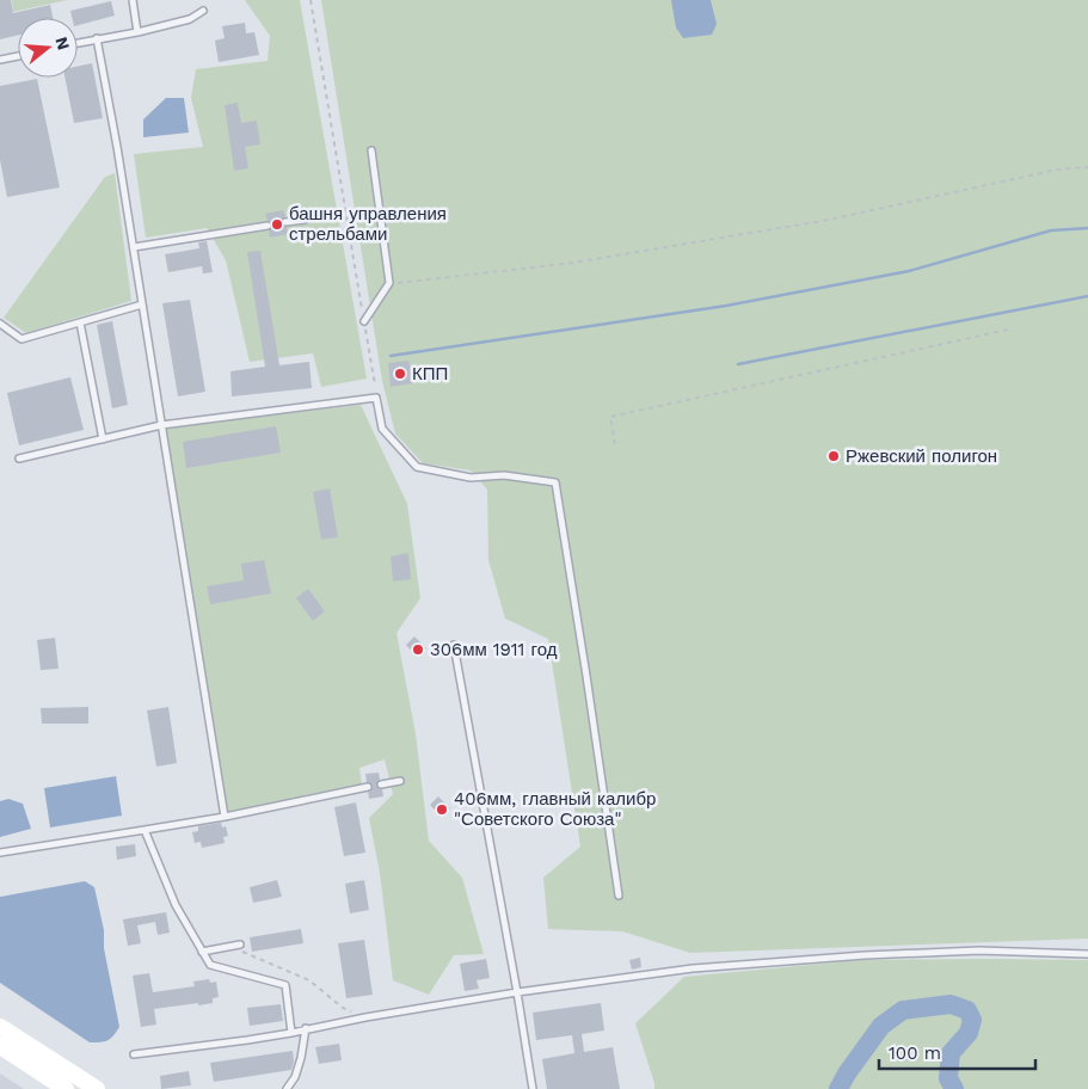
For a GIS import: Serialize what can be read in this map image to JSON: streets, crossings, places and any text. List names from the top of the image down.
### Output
{
  "places": [
    "башня управления стрельбами",
    "КПП",
    "Ржевский полигон",
    "306мм 1911 год",
    "406мм, главный калибр \"Советского Союза\""
  ],
  "scale_bar": "100 m",
  "north": "right"
}
